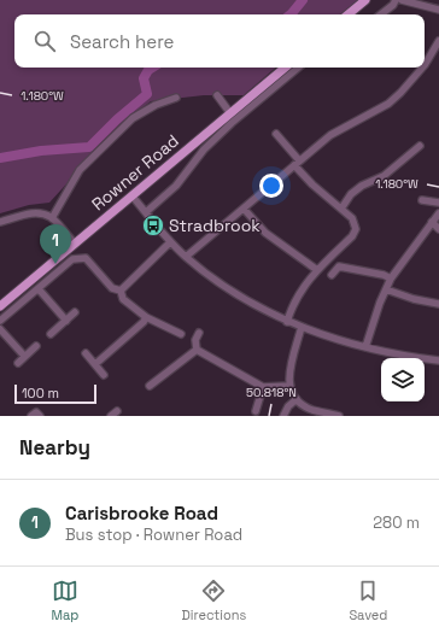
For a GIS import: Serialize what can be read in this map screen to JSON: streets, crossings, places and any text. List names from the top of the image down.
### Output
{
  "streets": {
    "main road": ["Rowner Road"]
  },
  "places": {
    "bus stop": ["Stradbrook"]
  },
  "scale_bar": "100 m",
  "page": {
    "search": "Search here",
    "pins": "1",
    "scale": "100 m",
    "heading": "Nearby",
    "list": [
      {
        "mark": "1",
        "name": "Carisbrooke Road",
        "note": "Bus stop · Rowner Road",
        "value": "280 m"
      }
    ],
    "nav": ["Map", "Directions", "Saved"]
  },
  "coordinates": ["1.180°W", "50.818°N"]
}
